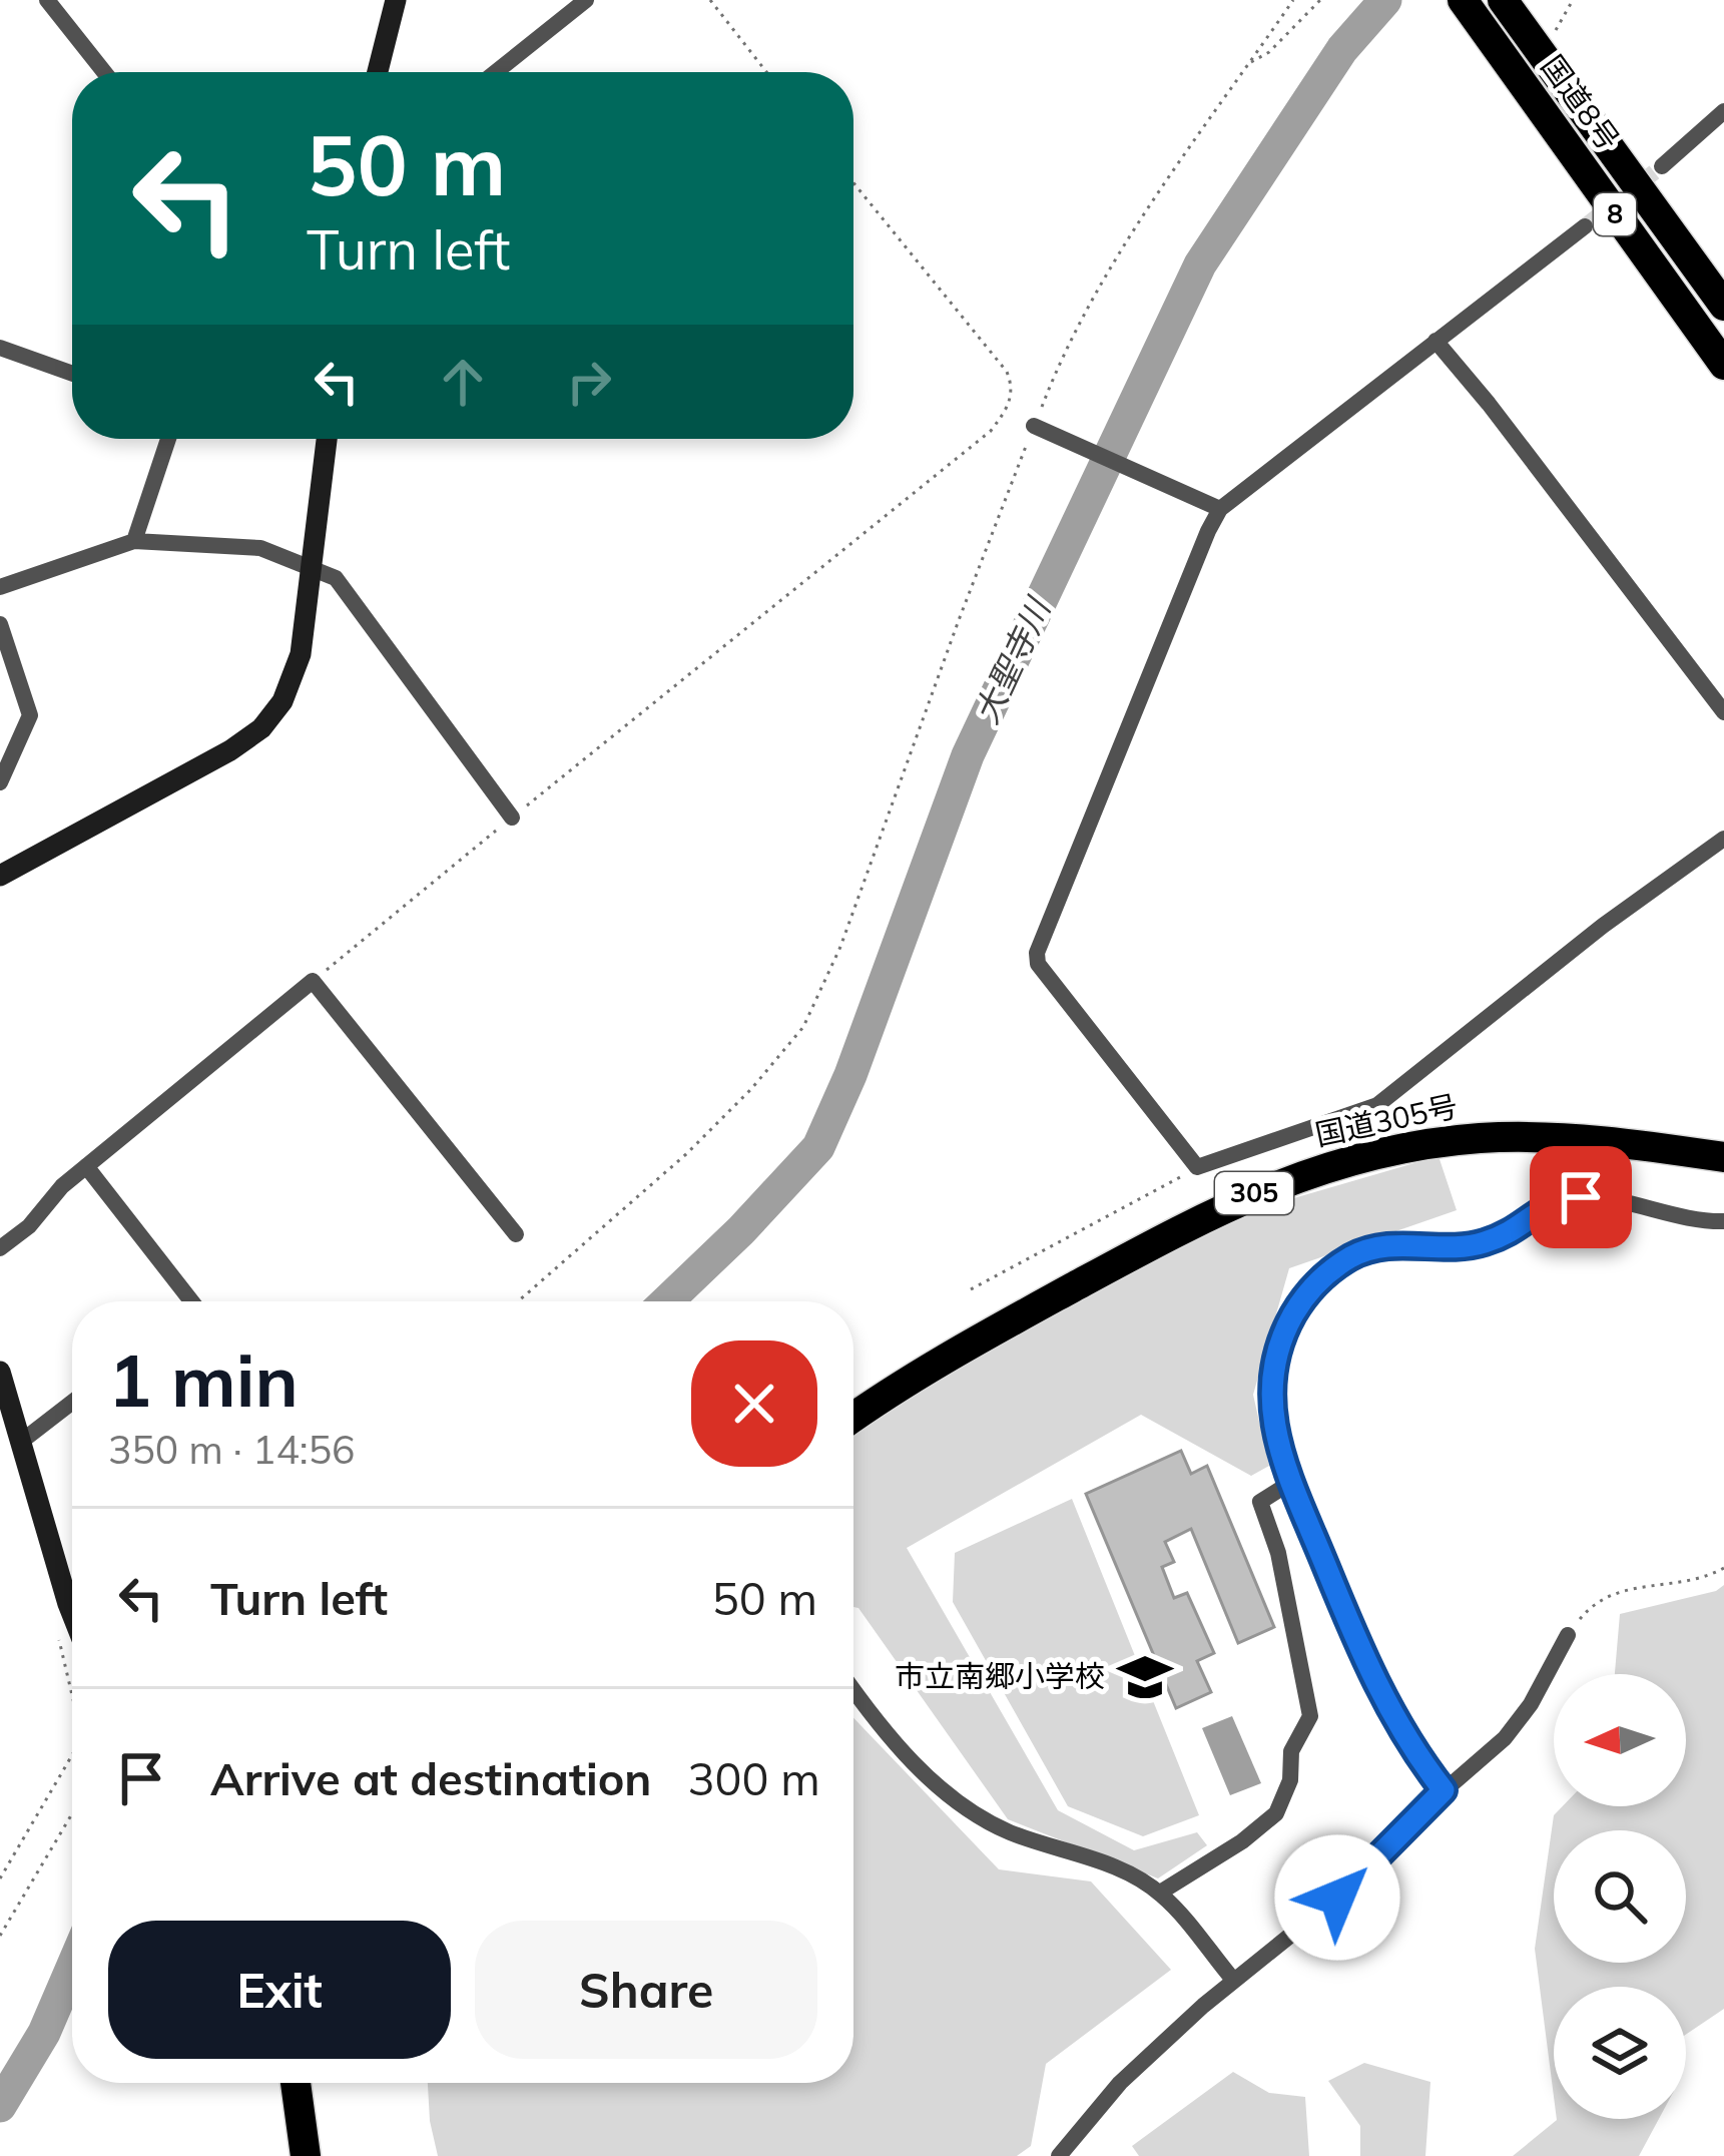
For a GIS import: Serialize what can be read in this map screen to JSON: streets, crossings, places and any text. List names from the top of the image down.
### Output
{
  "streets": {
    "highway": [
      "国道8号",
      "8",
      "国道305号",
      "305"
    ]
  },
  "water": ["大聖寺川"],
  "places": {
    "school or university": ["市立南郷小学校"]
  },
  "north": "left",
  "page": {
    "turn": ["50 m", "Turn left"],
    "heading": ["1 min", "350 m · 14:56"],
    "list": [
      {
        "name": "Turn left",
        "value": "50 m"
      },
      {
        "name": "Arrive at destination",
        "value": "300 m"
      }
    ],
    "buttons": ["Exit", "Share"]
  }
}
